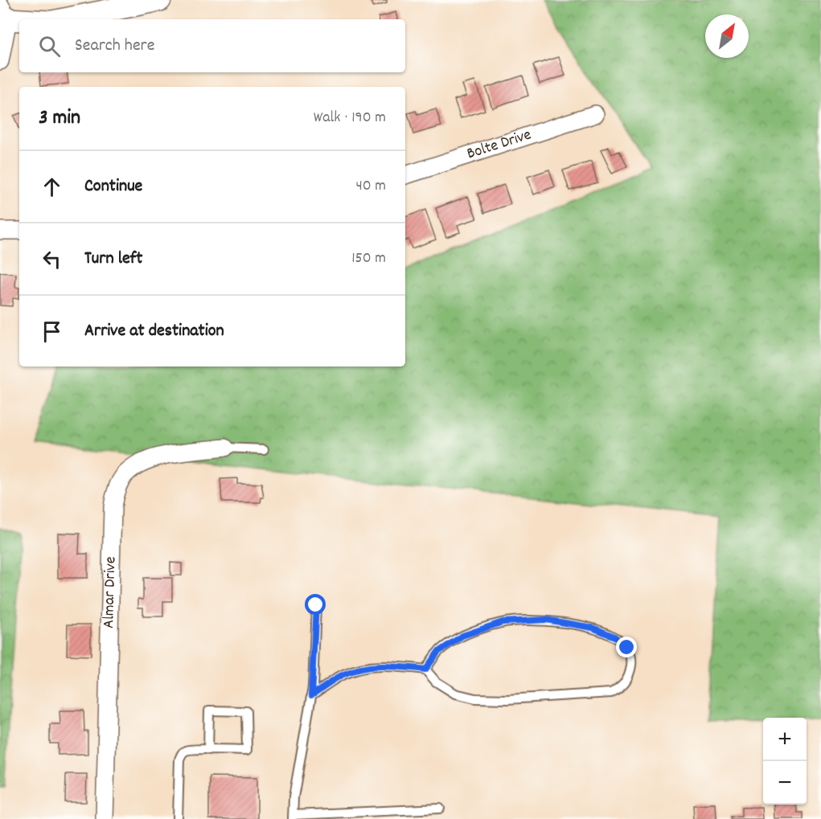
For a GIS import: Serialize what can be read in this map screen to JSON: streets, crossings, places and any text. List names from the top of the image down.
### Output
{
  "streets": {
    "street": ["Bolte Drive", "Almar Drive"]
  },
  "north": "top right",
  "page": {
    "search": "Search here",
    "heading": ["3 min", "Walk · 190 m"],
    "list": [
      ["Continue", "40 m"],
      ["Turn left", "150 m"],
      "Arrive at destination"
    ],
    "map_buttons": ["+", "−"]
  }
}
